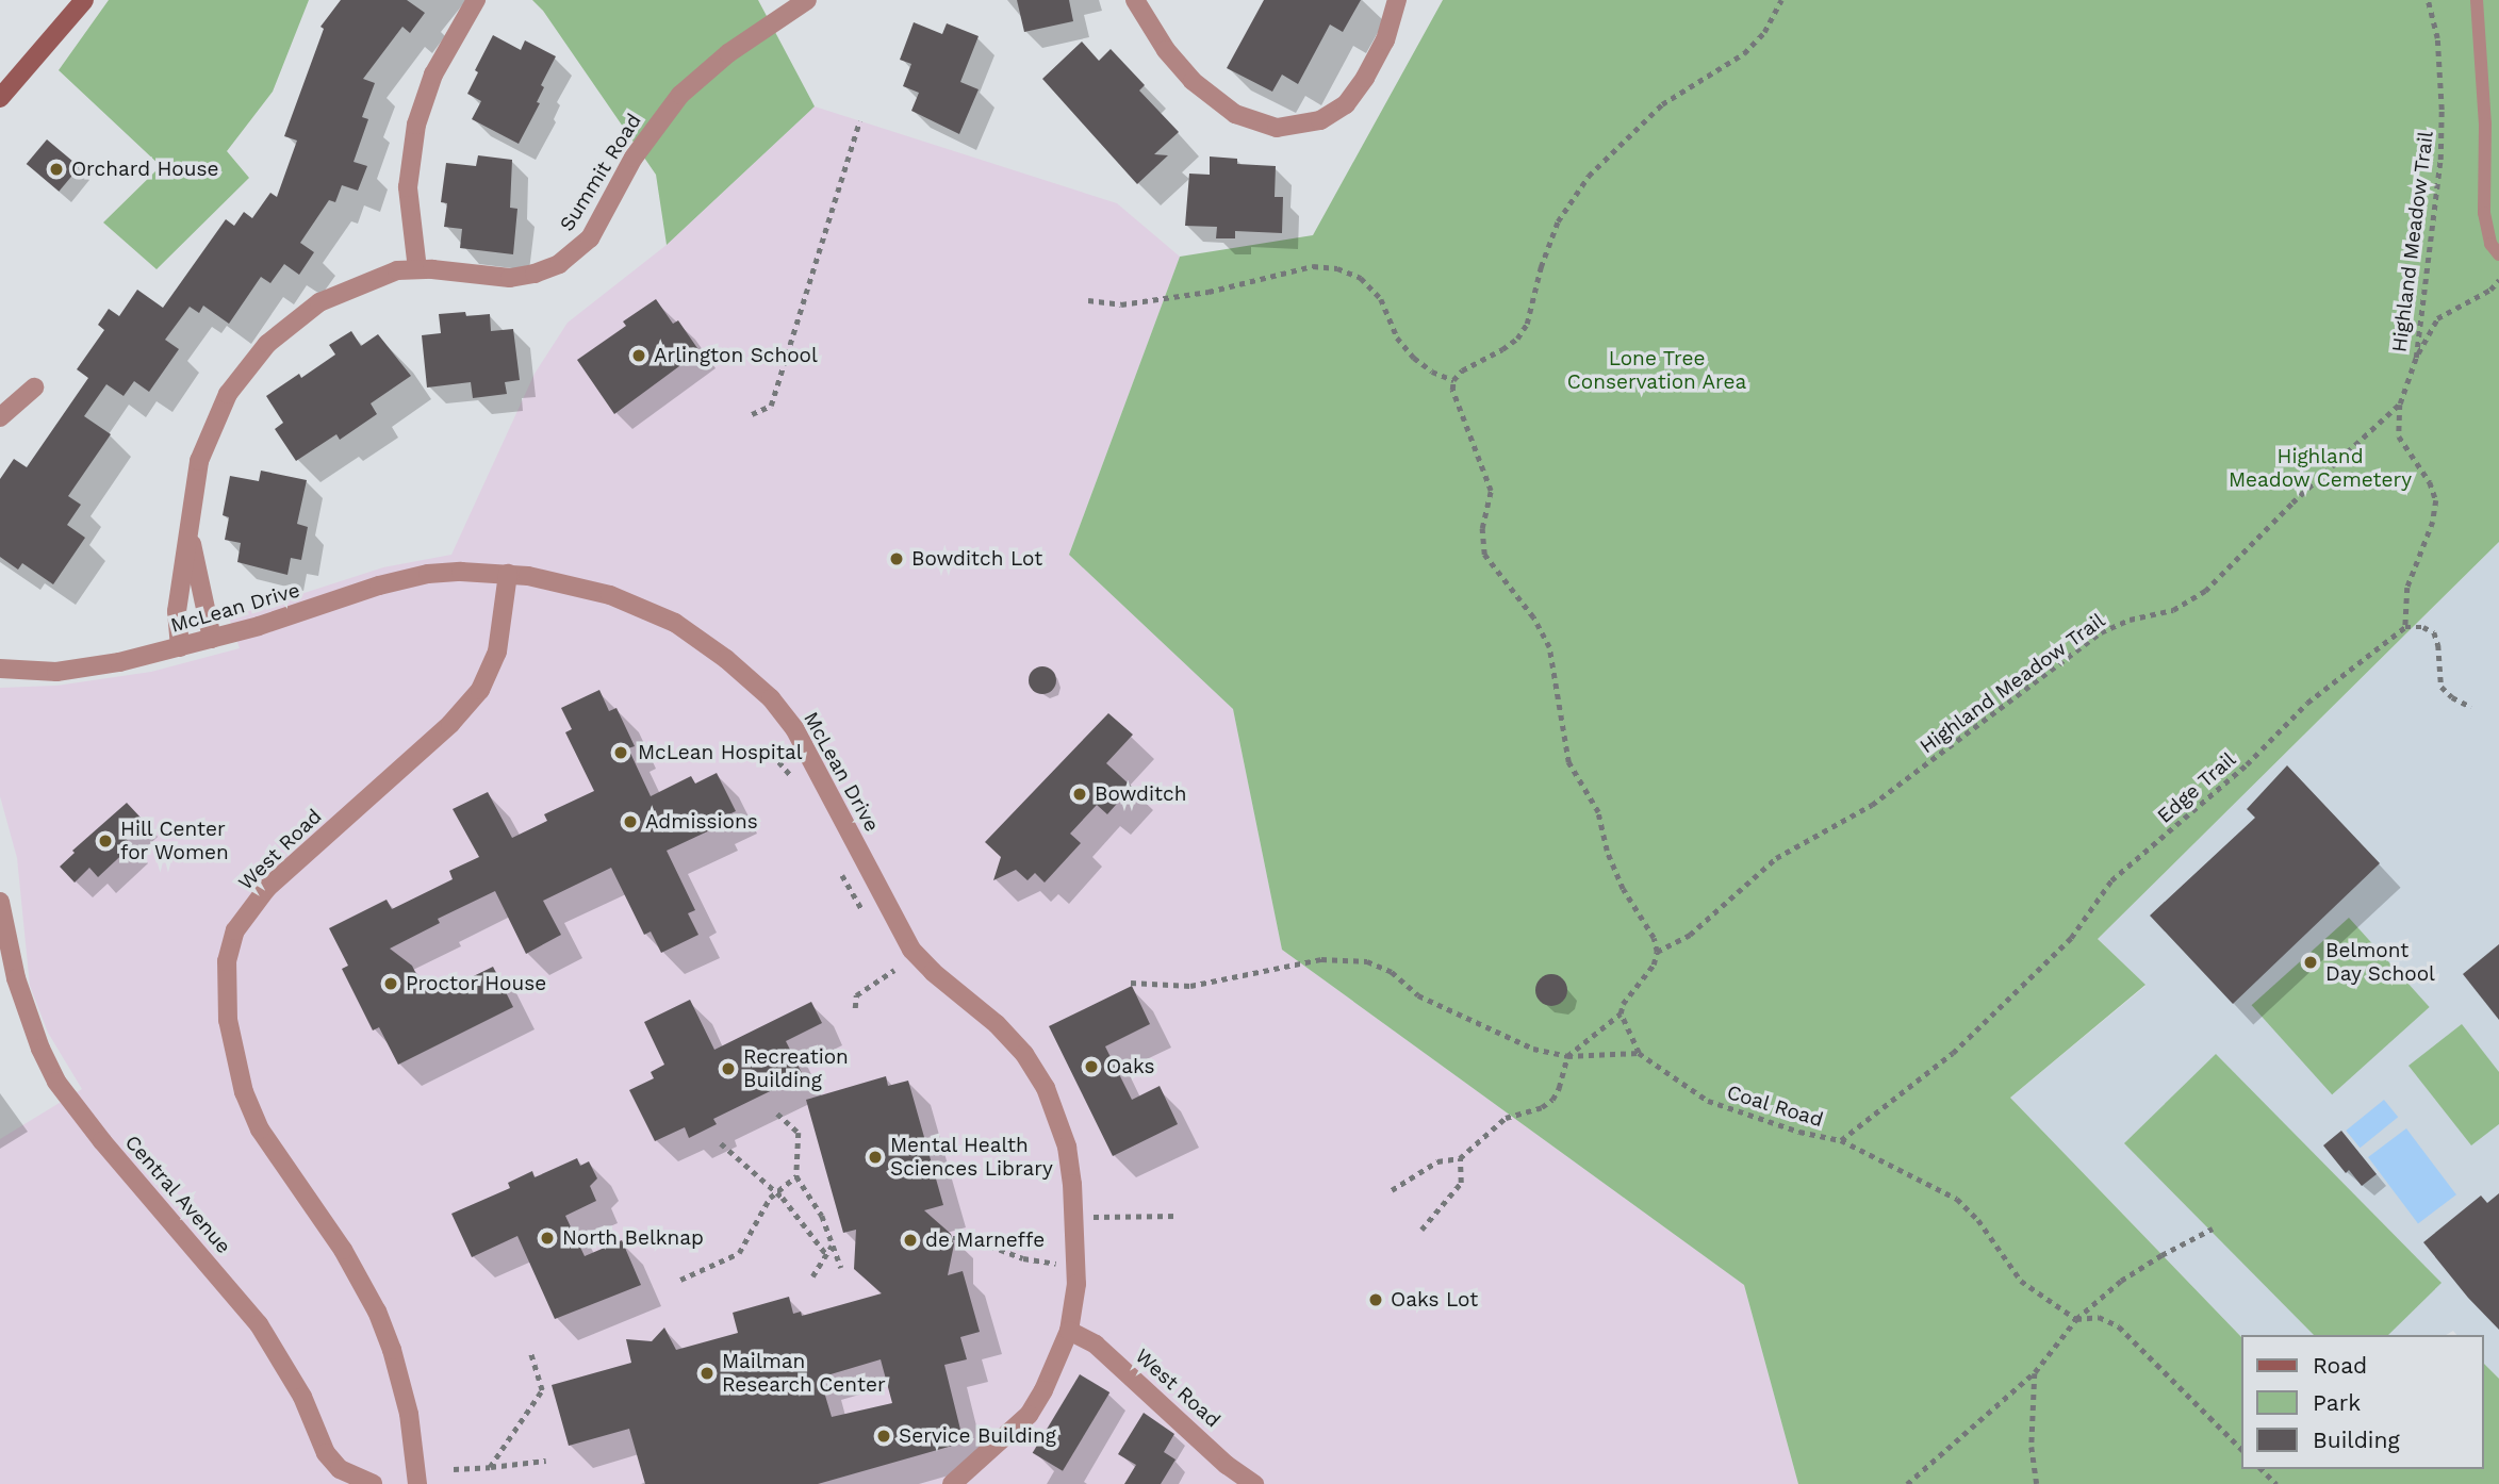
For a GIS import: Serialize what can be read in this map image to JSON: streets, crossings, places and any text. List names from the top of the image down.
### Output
{
  "streets": {
    "street": [
      "Summit Road",
      "McLean Drive",
      "West Road",
      "Central Avenue"
    ],
    "path": ["Highland Meadow Trail", "Edge Trail", "Coal Road"]
  },
  "crossings": [
    ["Summit Road", "McLean Drive"],
    ["McLean Drive", "West Road"],
    ["Edge Trail", "Coal Road"]
  ],
  "parks": ["Lone Tree Conservation Area", "Highland Meadow Cemetery"],
  "places": [
    "Orchard House",
    "Arlington School",
    "Bowditch Lot",
    "McLean Hospital",
    "Bowditch",
    "Admissions",
    "Hill Center for Women",
    "Belmont Day School",
    "Proctor House",
    "Oaks",
    "Recreation Building",
    "Mental Health Sciences Library",
    "North Belknap",
    "de Marneffe",
    "Oaks Lot",
    "Mailman Research Center",
    "Service Building"
  ],
  "legend": ["Road", "Park", "Building"]
}
